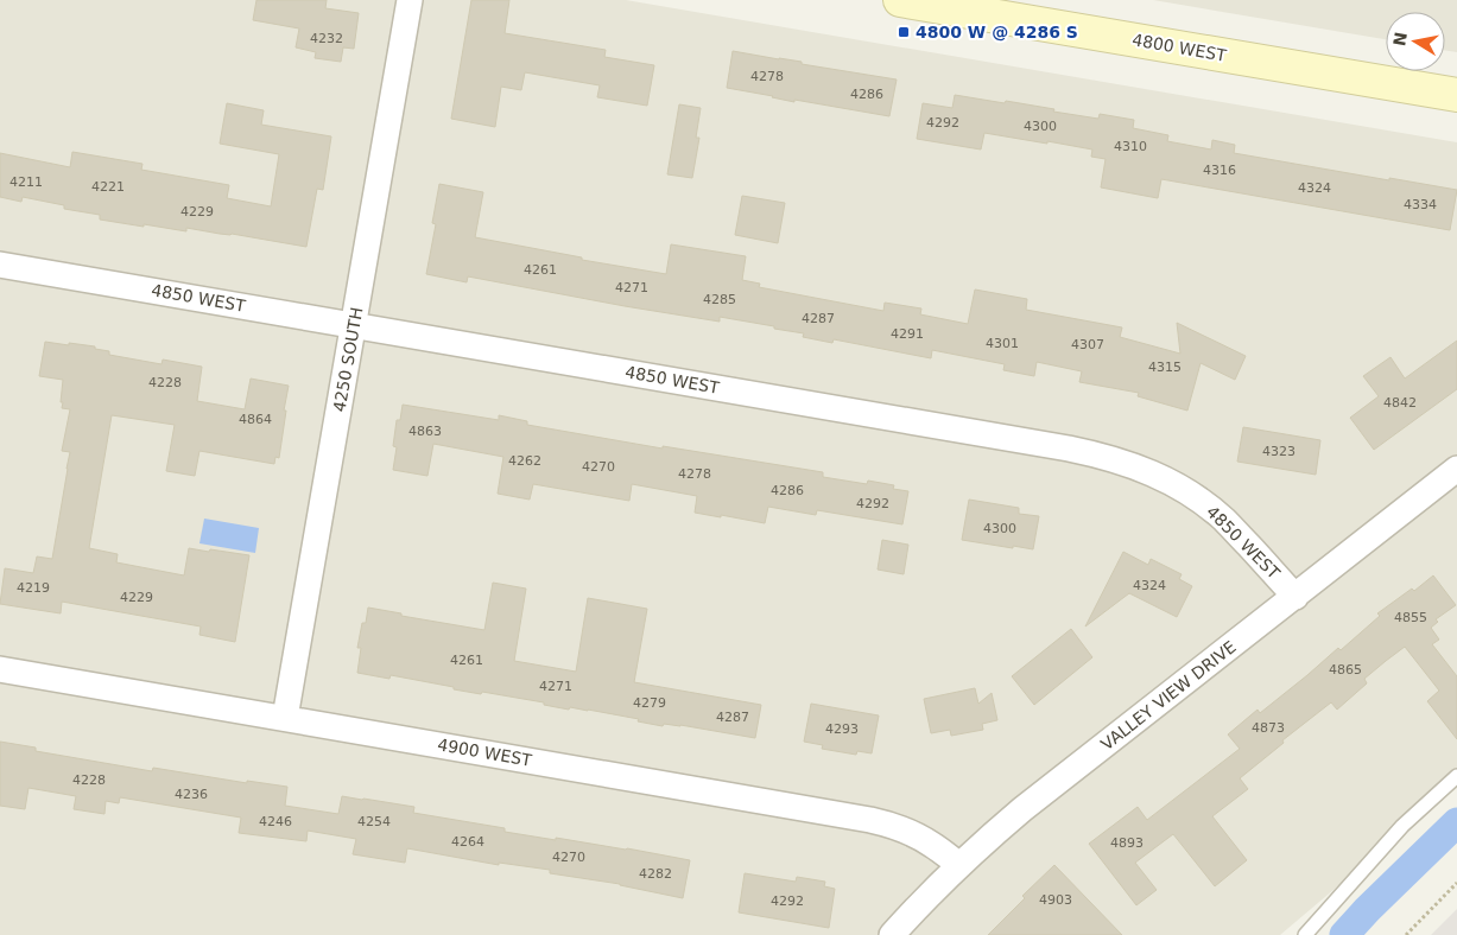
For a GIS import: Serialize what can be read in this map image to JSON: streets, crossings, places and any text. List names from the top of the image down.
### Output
{
  "streets": {
    "main road": ["4800 WEST"],
    "street": [
      "4850 WEST",
      "4250 SOUTH",
      "VALLEY VIEW DRIVE",
      "4900 WEST"
    ]
  },
  "crossings": [
    ["4850 WEST", "4250 SOUTH"],
    ["4850 WEST", "VALLEY VIEW DRIVE"],
    ["4250 SOUTH", "4900 WEST"],
    ["VALLEY VIEW DRIVE", "4900 WEST"]
  ],
  "places": {
    "transit": ["4800 W @ 4286 S"]
  },
  "house_numbers": [
    "4232",
    "4278",
    "4286",
    "4292",
    "4300",
    "4310",
    "4316",
    "4211",
    "4221",
    "4324",
    "4334",
    "4229",
    "4261",
    "4271",
    "4285",
    "4287",
    "4291",
    "4301",
    "4307",
    "4315",
    "4228",
    "4842",
    "4864",
    "4863",
    "4323",
    "4262",
    "4270",
    "4278",
    "4286",
    "4292",
    "4300",
    "4324",
    "4219",
    "4229",
    "4855",
    "4261",
    "4865",
    "4271",
    "4279",
    "4287",
    "4873",
    "4293",
    "4228",
    "4236",
    "4246",
    "4254",
    "4264",
    "4893",
    "4270",
    "4282",
    "4903",
    "4292"
  ],
  "north": "left"
}
